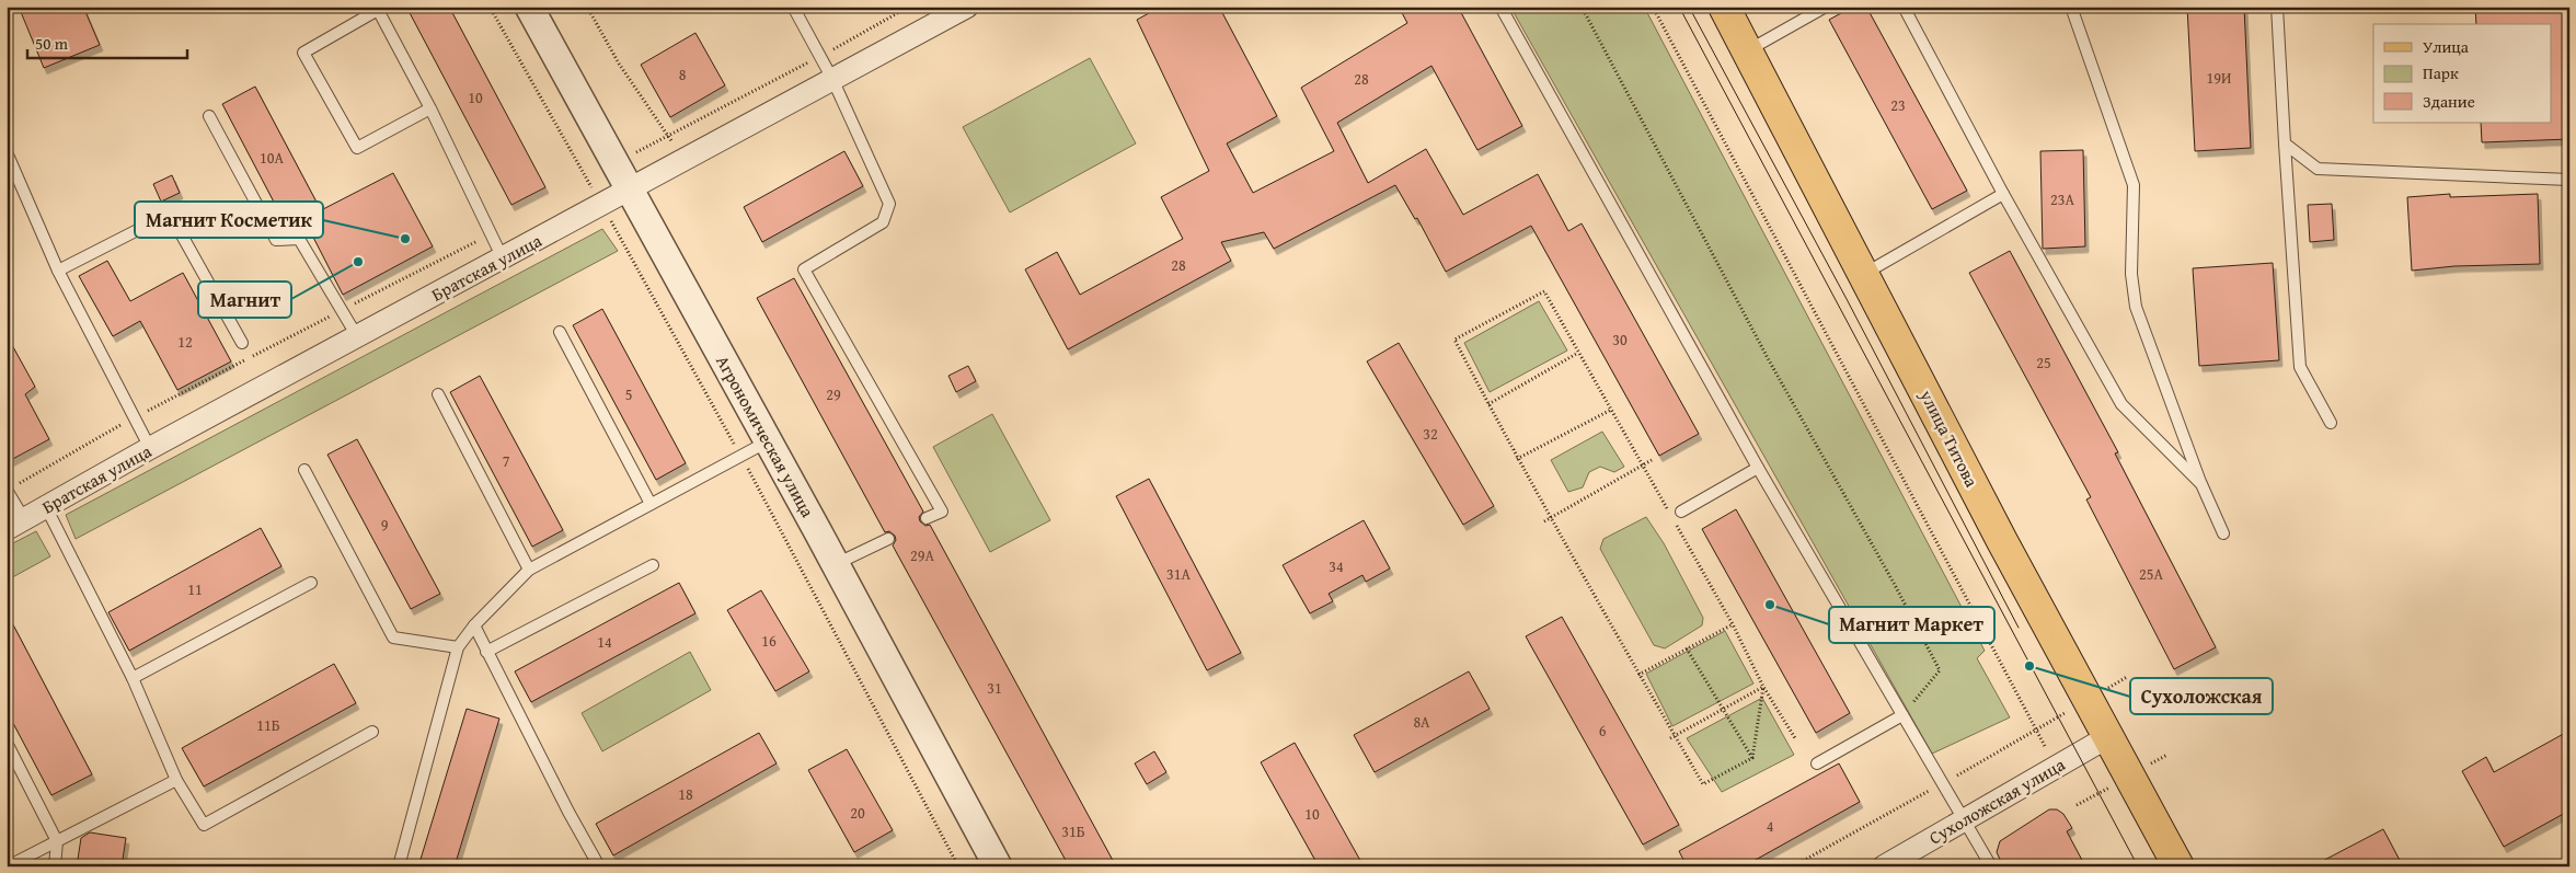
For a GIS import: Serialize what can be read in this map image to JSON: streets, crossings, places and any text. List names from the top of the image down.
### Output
{
  "streets": {
    "main road": ["улица Титова"],
    "street": ["Братская улица", "Агрономическая улица", "Сухоложская улица"]
  },
  "crossings": [
    ["Братская улица", "Агрономическая улица"],
    ["улица Титова", "Сухоложская улица"]
  ],
  "places": [
    "Магнит Косметик",
    "Магнит",
    "Магнит Маркет",
    "Сухоложская"
  ],
  "house_numbers": [
    "8",
    "19И",
    "28",
    "10",
    "23",
    "10А",
    "23А",
    "28",
    "30",
    "12",
    "25",
    "5",
    "29",
    "32",
    "7",
    "9",
    "29А",
    "34",
    "31А",
    "25А",
    "11",
    "16",
    "14",
    "31",
    "8А",
    "11Б",
    "6",
    "18",
    "20",
    "10",
    "4",
    "31Б"
  ],
  "legend": ["Улица", "Парк", "Здание"],
  "scale_bar": "50 m"
}
